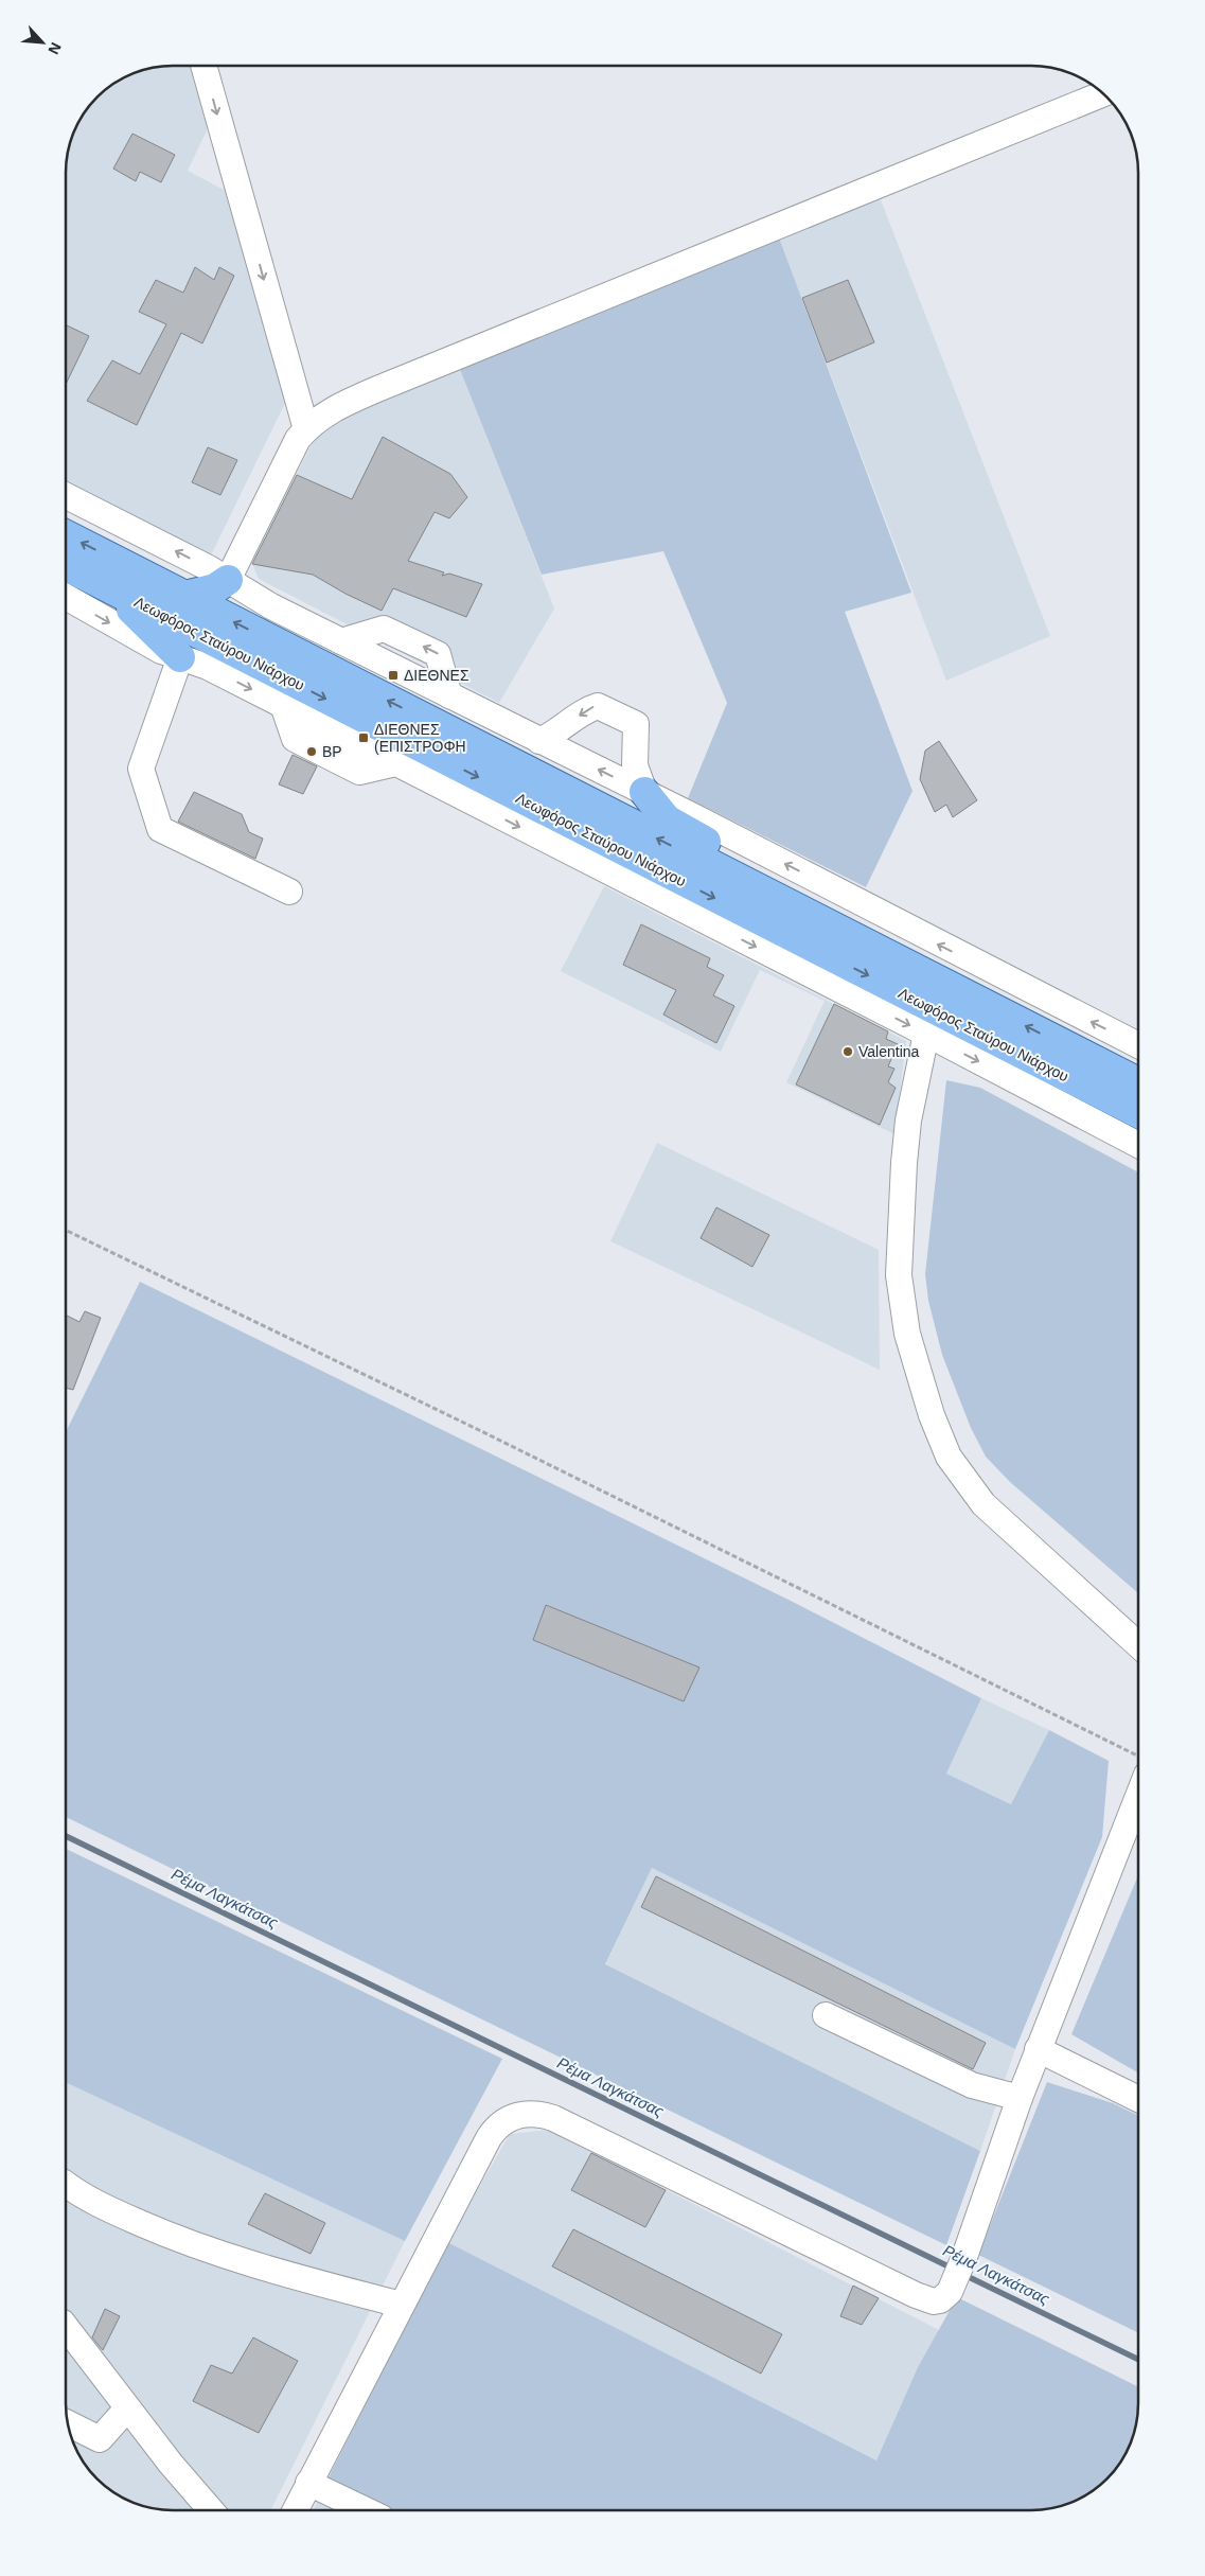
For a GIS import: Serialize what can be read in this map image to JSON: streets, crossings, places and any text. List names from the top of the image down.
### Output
{
  "streets": {
    "main road": ["Λεωφόρος Σταύρου Νιάρχου"]
  },
  "water": ["Ρέμα Λαγκάτσας"],
  "places": {
    "transit": ["ΔΙΕΘΝΕΣ", "ΔΙΕΘΝΕΣ (ΕΠΙΣΤΡΟΦΗ"],
    "other": ["BP", "Valentina"]
  },
  "north": "bottom right"
}
